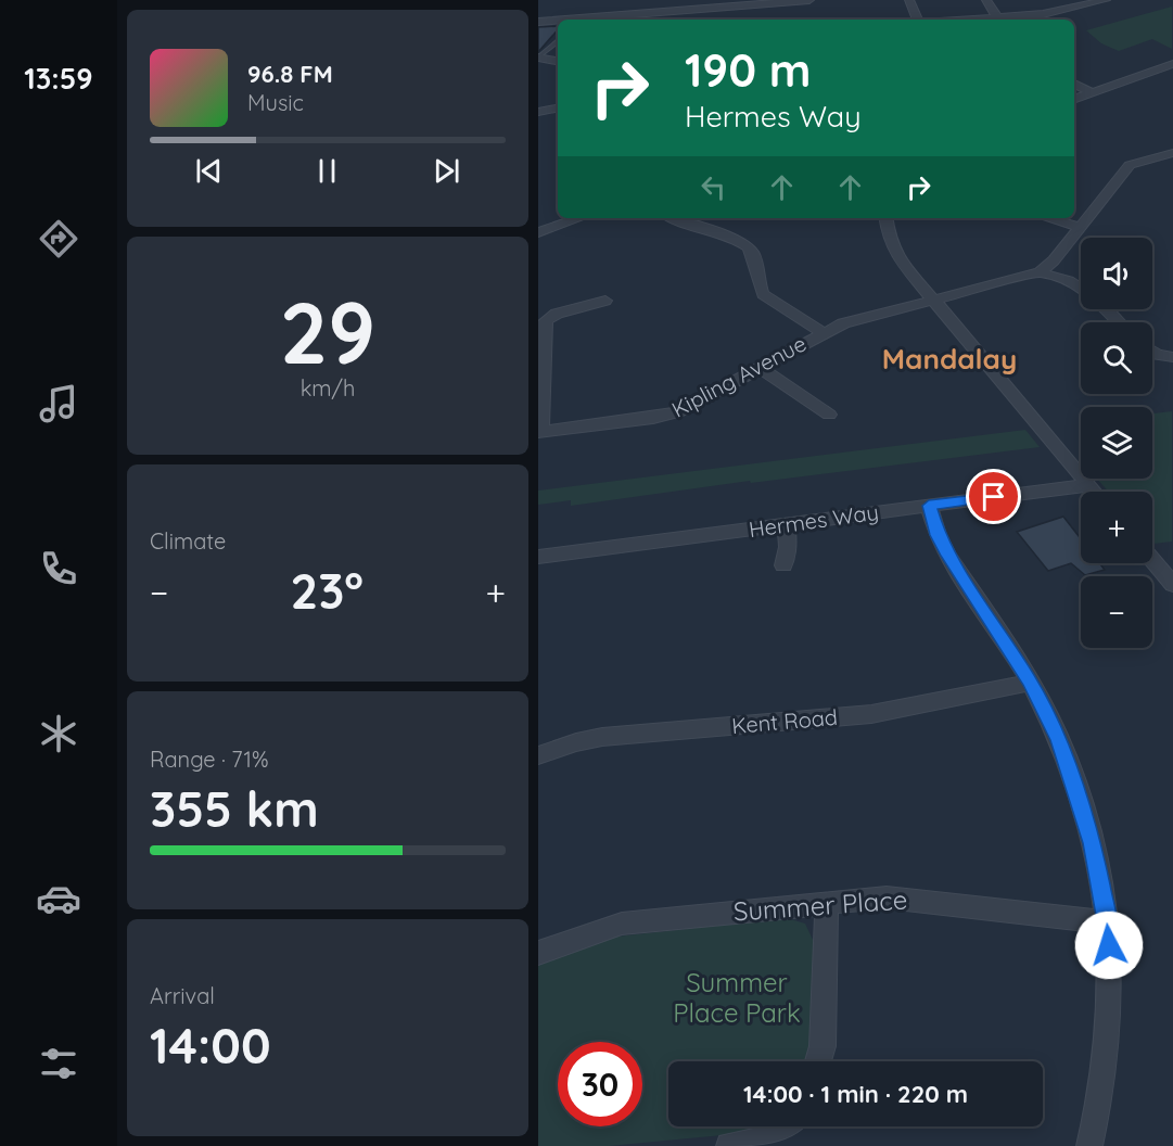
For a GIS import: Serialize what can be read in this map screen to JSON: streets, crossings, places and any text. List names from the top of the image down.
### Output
{
  "streets": {
    "street": [
      "Kipling Avenue",
      "Hermes Way",
      "Kent Road",
      "Summer Place"
    ]
  },
  "districts": ["Mandalay"],
  "parks": ["Summer Place Park"],
  "page": {
    "tabs": "13:59",
    "turn": ["190 m", "Hermes Way"],
    "song": ["96.8 FM", "Music"],
    "tile": [
      ["29", "km/h"],
      "Climate",
      ["Range · 71%", "355 km"],
      ["Arrival", "14:00"]
    ],
    "map_buttons": ["+", "−"],
    "heat": ["−", "23°", "+"],
    "limit": "30",
    "trip": "14:00 · 1 min · 220 m"
  }
}
